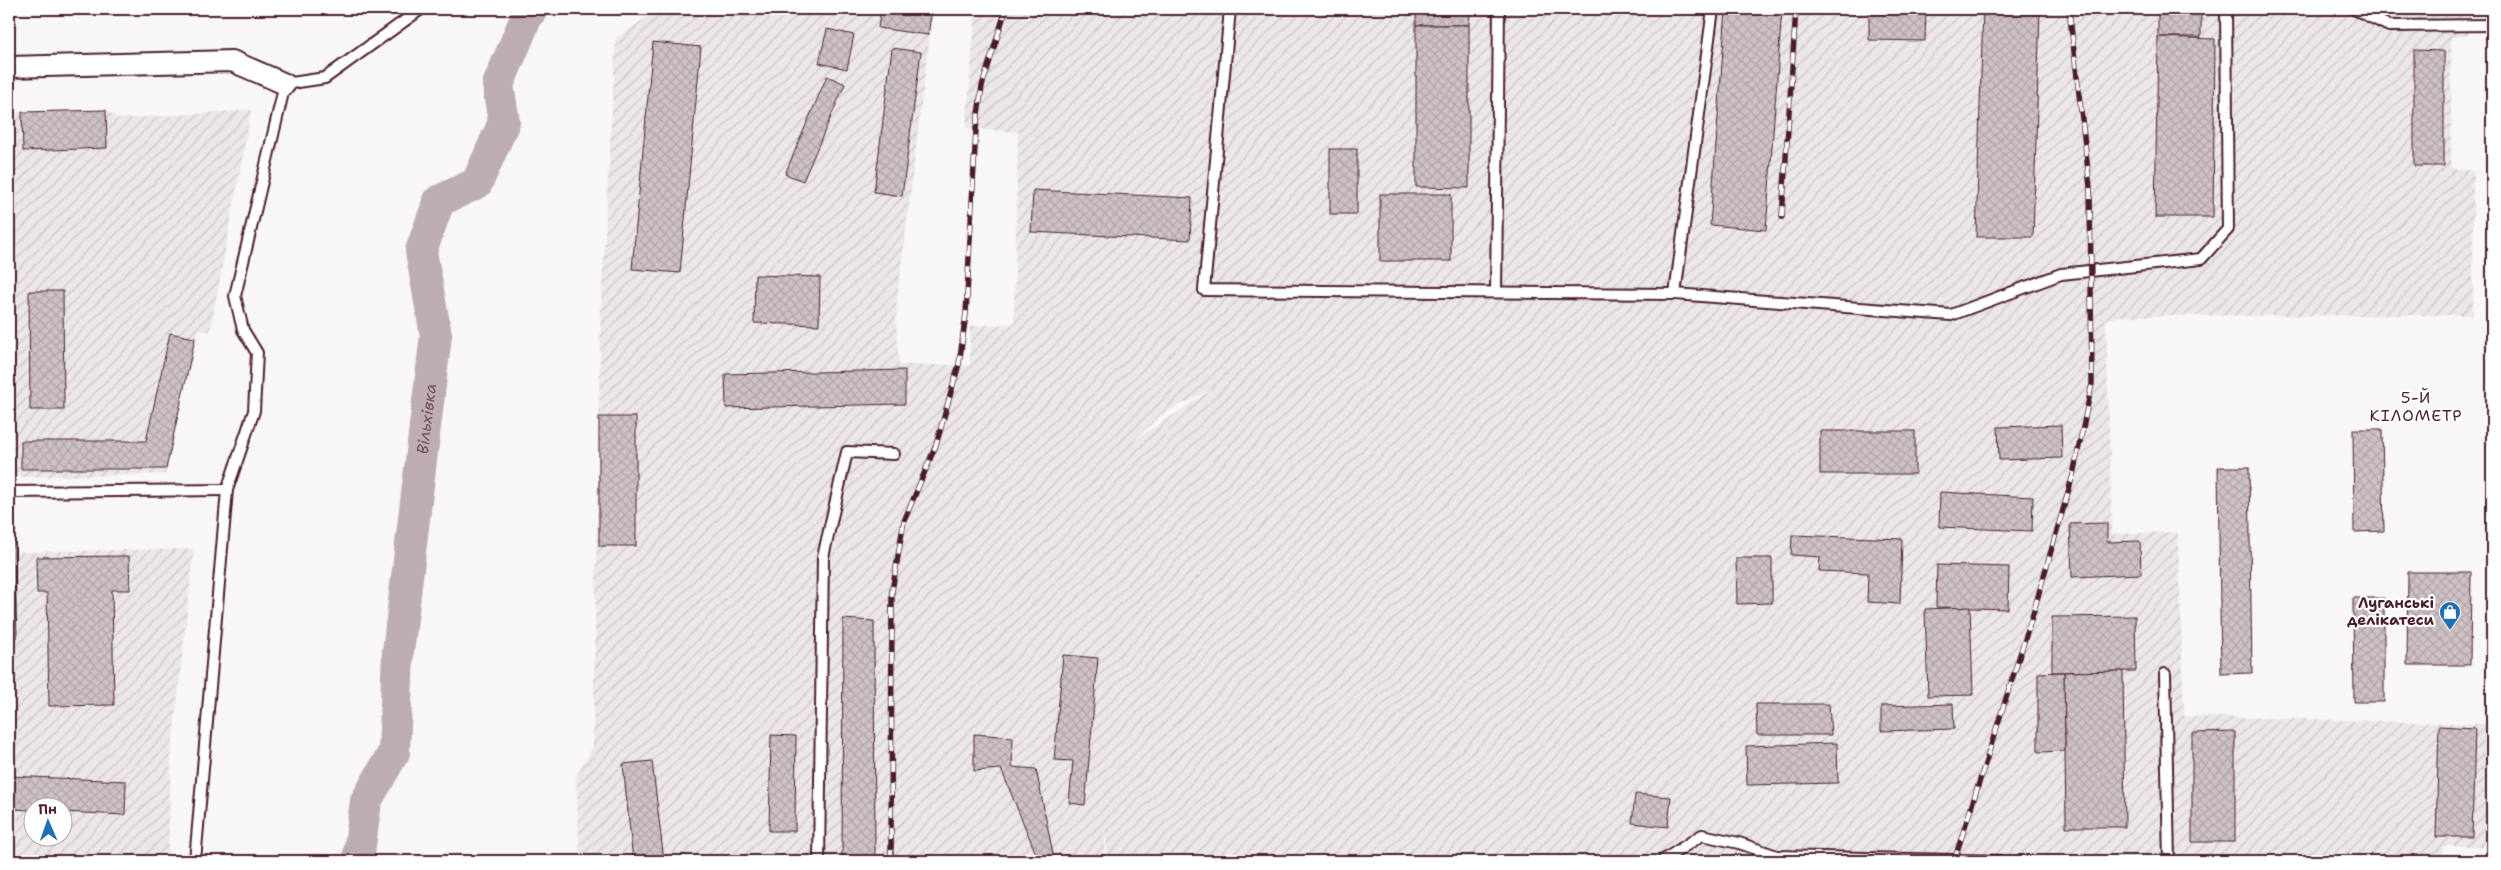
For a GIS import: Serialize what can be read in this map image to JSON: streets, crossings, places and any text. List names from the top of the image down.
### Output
{
  "districts": ["5-Й КІЛОМЕТР"],
  "water": ["Вільхівка"],
  "places": {
    "shop": ["Луганські делікатеси"]
  },
  "north": "top"
}
